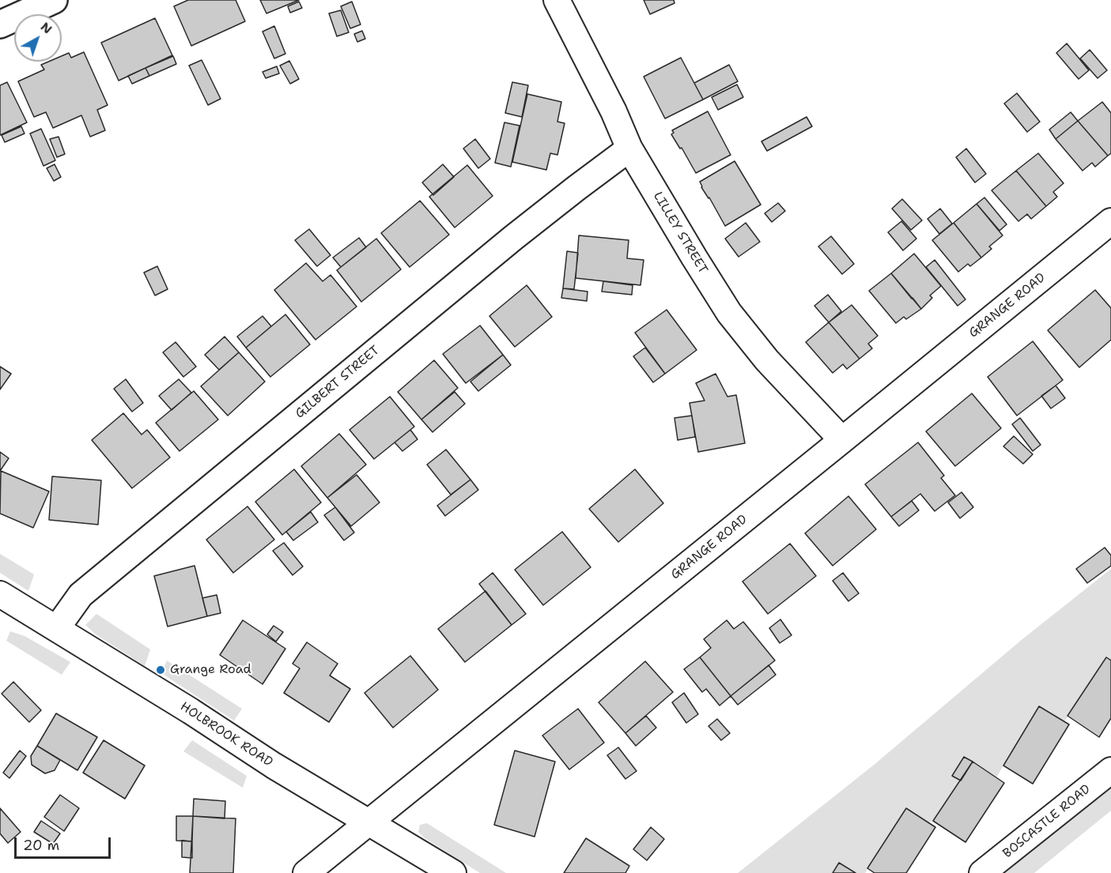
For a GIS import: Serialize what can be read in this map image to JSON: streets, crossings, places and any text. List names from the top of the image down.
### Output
{
  "streets": {
    "street": [
      "LILLEY STREET",
      "GRANGE ROAD",
      "GILBERT STREET",
      "HOLBROOK ROAD",
      "BOSCASTLE ROAD"
    ]
  },
  "crossings": [
    ["LILLEY STREET", "GRANGE ROAD"],
    ["LILLEY STREET", "GILBERT STREET"],
    ["GRANGE ROAD", "HOLBROOK ROAD"],
    ["GILBERT STREET", "HOLBROOK ROAD"]
  ],
  "places": ["Grange Road"],
  "scale_bar": "20 m",
  "north": "top right"
}
